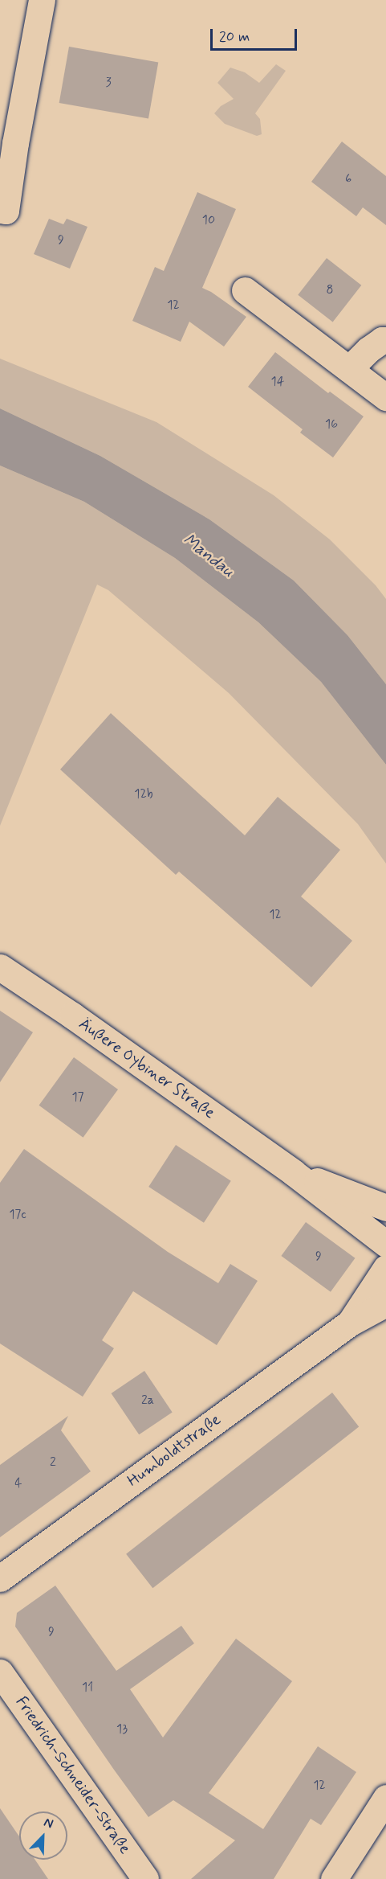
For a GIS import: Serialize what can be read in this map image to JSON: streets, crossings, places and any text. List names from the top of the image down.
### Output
{
  "streets": {
    "street": ["Äußere Oybiner Straße", "Humboldtstraße", "Friedrich-Schneider-Straße"]
  },
  "water": ["Mandau"],
  "house_numbers": [
    "3",
    "6",
    "10",
    "9",
    "8",
    "12",
    "14",
    "16",
    "12b",
    "12",
    "17",
    "17c",
    "9",
    "2a",
    "2",
    "4",
    "9",
    "11",
    "13",
    "12"
  ],
  "scale_bar": "20 m",
  "north": "top right"
}
